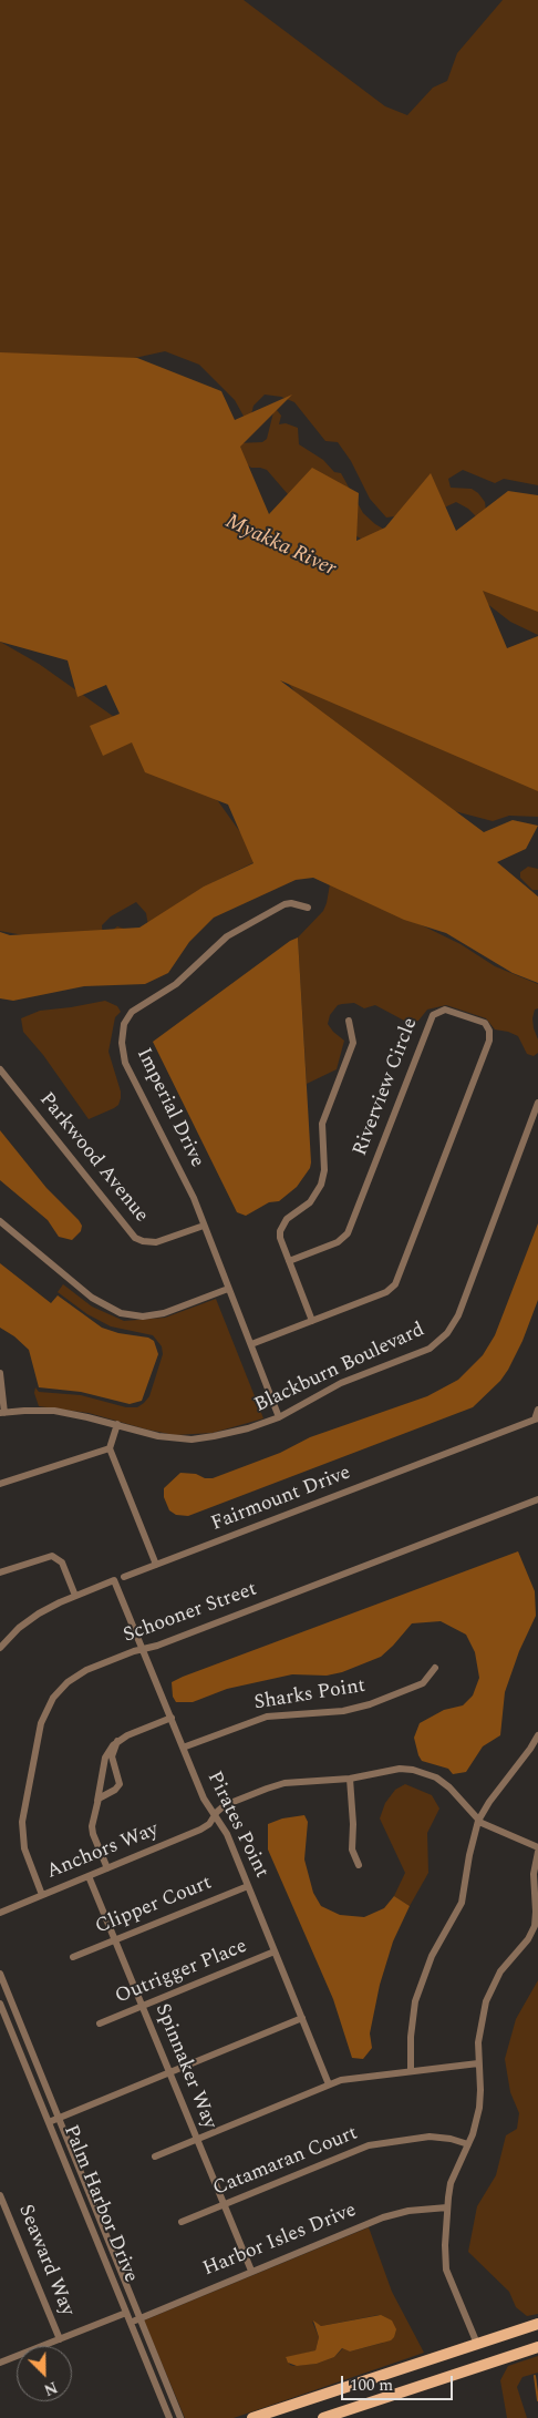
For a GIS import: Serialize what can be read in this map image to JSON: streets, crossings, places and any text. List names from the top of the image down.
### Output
{
  "streets": {
    "street": [
      "Riverview Circle",
      "Imperial Drive",
      "Parkwood Avenue",
      "Blackburn Boulevard",
      "Fairmount Drive",
      "Schooner Street",
      "Sharks Point",
      "Pirates Point",
      "Anchors Way",
      "Clipper Court",
      "Outrigger Place",
      "Spinnaker Way",
      "Catamaran Court",
      "Palm Harbor Drive",
      "Harbor Isles Drive",
      "Seaward Way"
    ]
  },
  "crossings": [
    ["Riverview Circle", "Imperial Drive"],
    ["Imperial Drive", "Parkwood Avenue"],
    ["Imperial Drive", "Blackburn Boulevard"],
    ["Schooner Street", "Pirates Point"],
    ["Schooner Street", "Anchors Way"],
    ["Sharks Point", "Pirates Point"],
    ["Pirates Point", "Anchors Way"],
    ["Pirates Point", "Clipper Court"],
    ["Pirates Point", "Outrigger Place"],
    ["Anchors Way", "Spinnaker Way"],
    ["Clipper Court", "Spinnaker Way"],
    ["Outrigger Place", "Spinnaker Way"],
    ["Spinnaker Way", "Catamaran Court"],
    ["Spinnaker Way", "Harbor Isles Drive"],
    ["Palm Harbor Drive", "Harbor Isles Drive"]
  ],
  "water": ["Myakka River"],
  "scale_bar": "100 m",
  "north": "bottom right"
}
